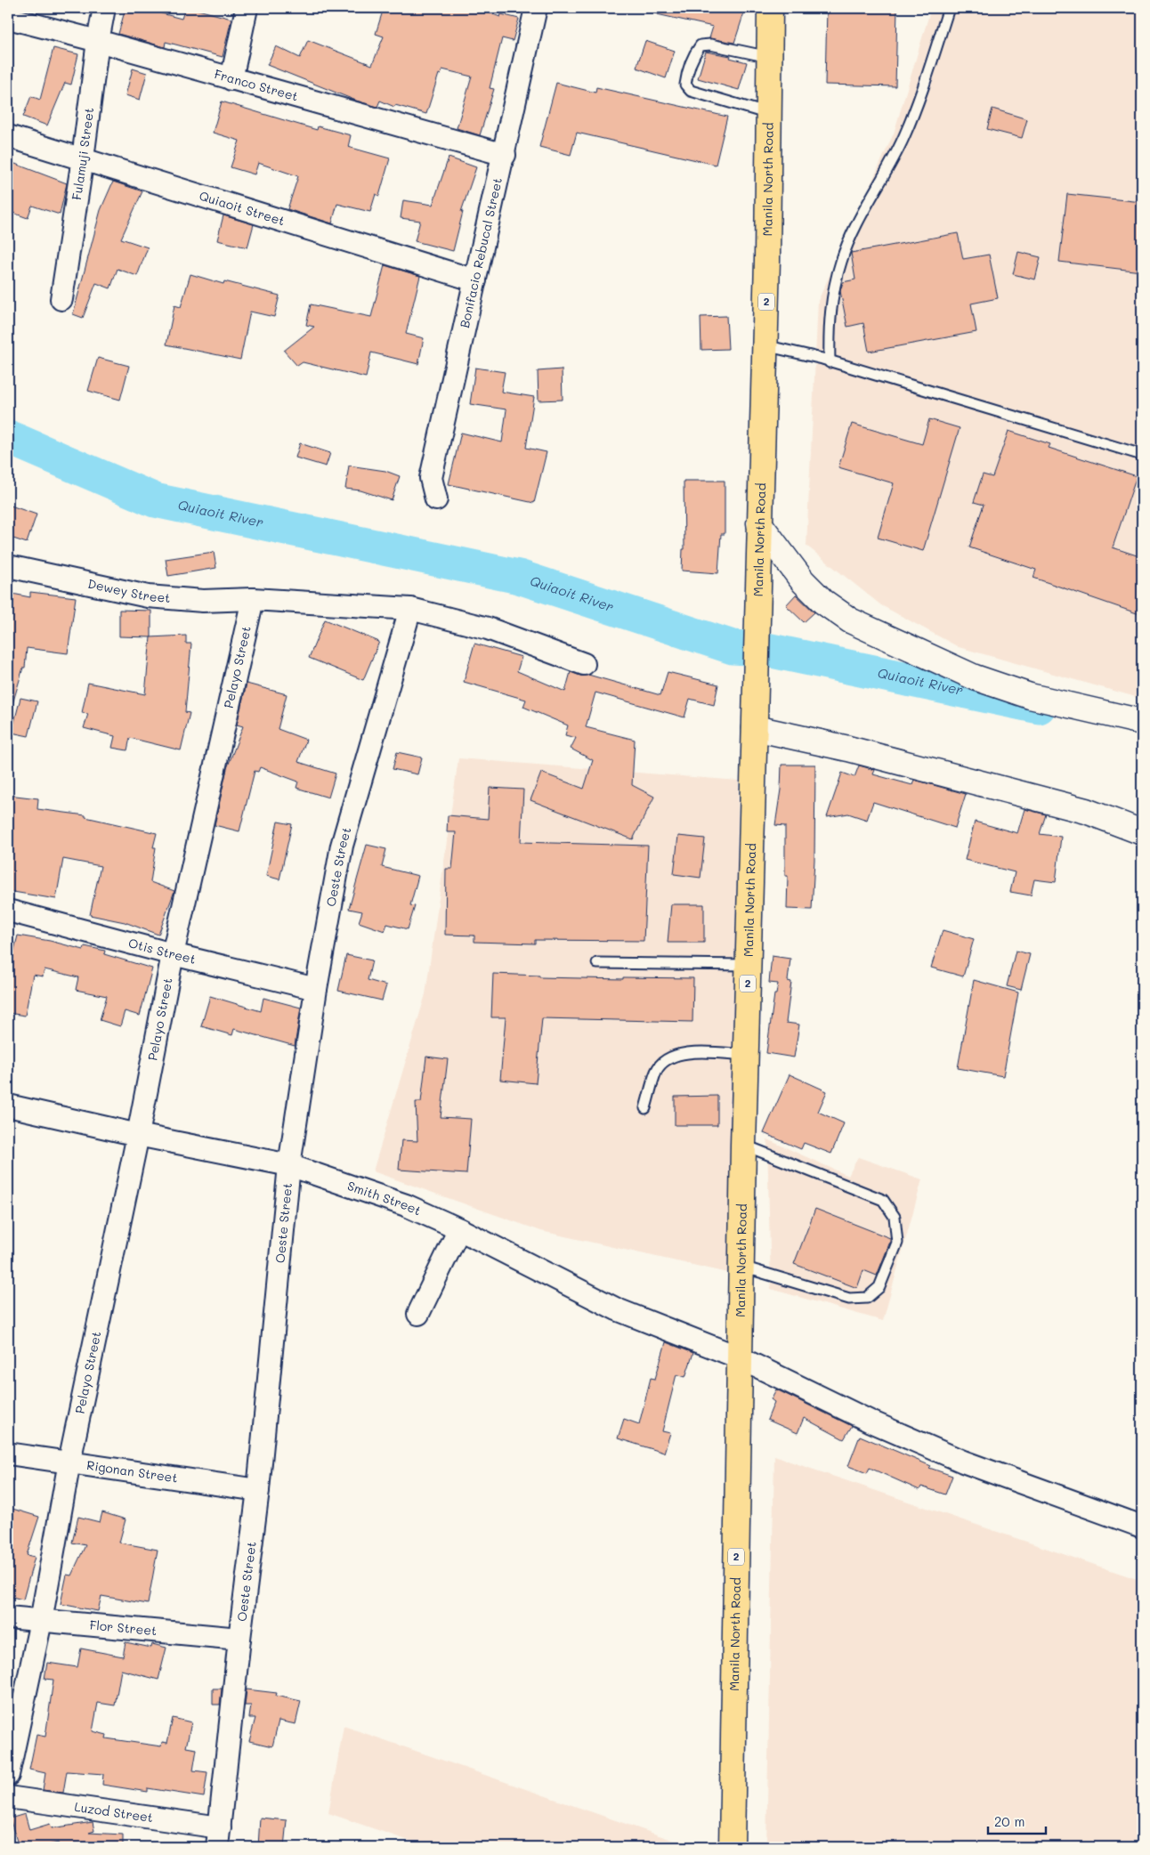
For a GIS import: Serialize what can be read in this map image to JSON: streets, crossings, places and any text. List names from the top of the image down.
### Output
{
  "streets": {
    "highway": ["Manila North Road", "2"],
    "street": [
      "Franco Street",
      "Fulamuji Street",
      "Quiaoit Street",
      "Bonifacio Rebucal Street",
      "Dewey Street",
      "Pelayo Street",
      "Oeste Street",
      "Otis Street",
      "Smith Street",
      "Rigonan Street",
      "Flor Street",
      "Luzod Street"
    ]
  },
  "crossings": [
    ["Franco Street", "Fulamuji Street"],
    ["Franco Street", "Bonifacio Rebucal Street"],
    ["Fulamuji Street", "Quiaoit Street"],
    ["Manila North Road", "Smith Street"],
    ["Quiaoit Street", "Bonifacio Rebucal Street"],
    ["Dewey Street", "Pelayo Street"],
    ["Pelayo Street", "Otis Street"],
    ["Pelayo Street", "Smith Street"],
    ["Pelayo Street", "Rigonan Street"],
    ["Pelayo Street", "Flor Street"],
    ["Oeste Street", "Otis Street"],
    ["Oeste Street", "Smith Street"],
    ["Oeste Street", "Rigonan Street"],
    ["Oeste Street", "Flor Street"],
    ["Oeste Street", "Luzod Street"]
  ],
  "water": ["Quiaoit River"],
  "scale_bar": "20 m"
}
